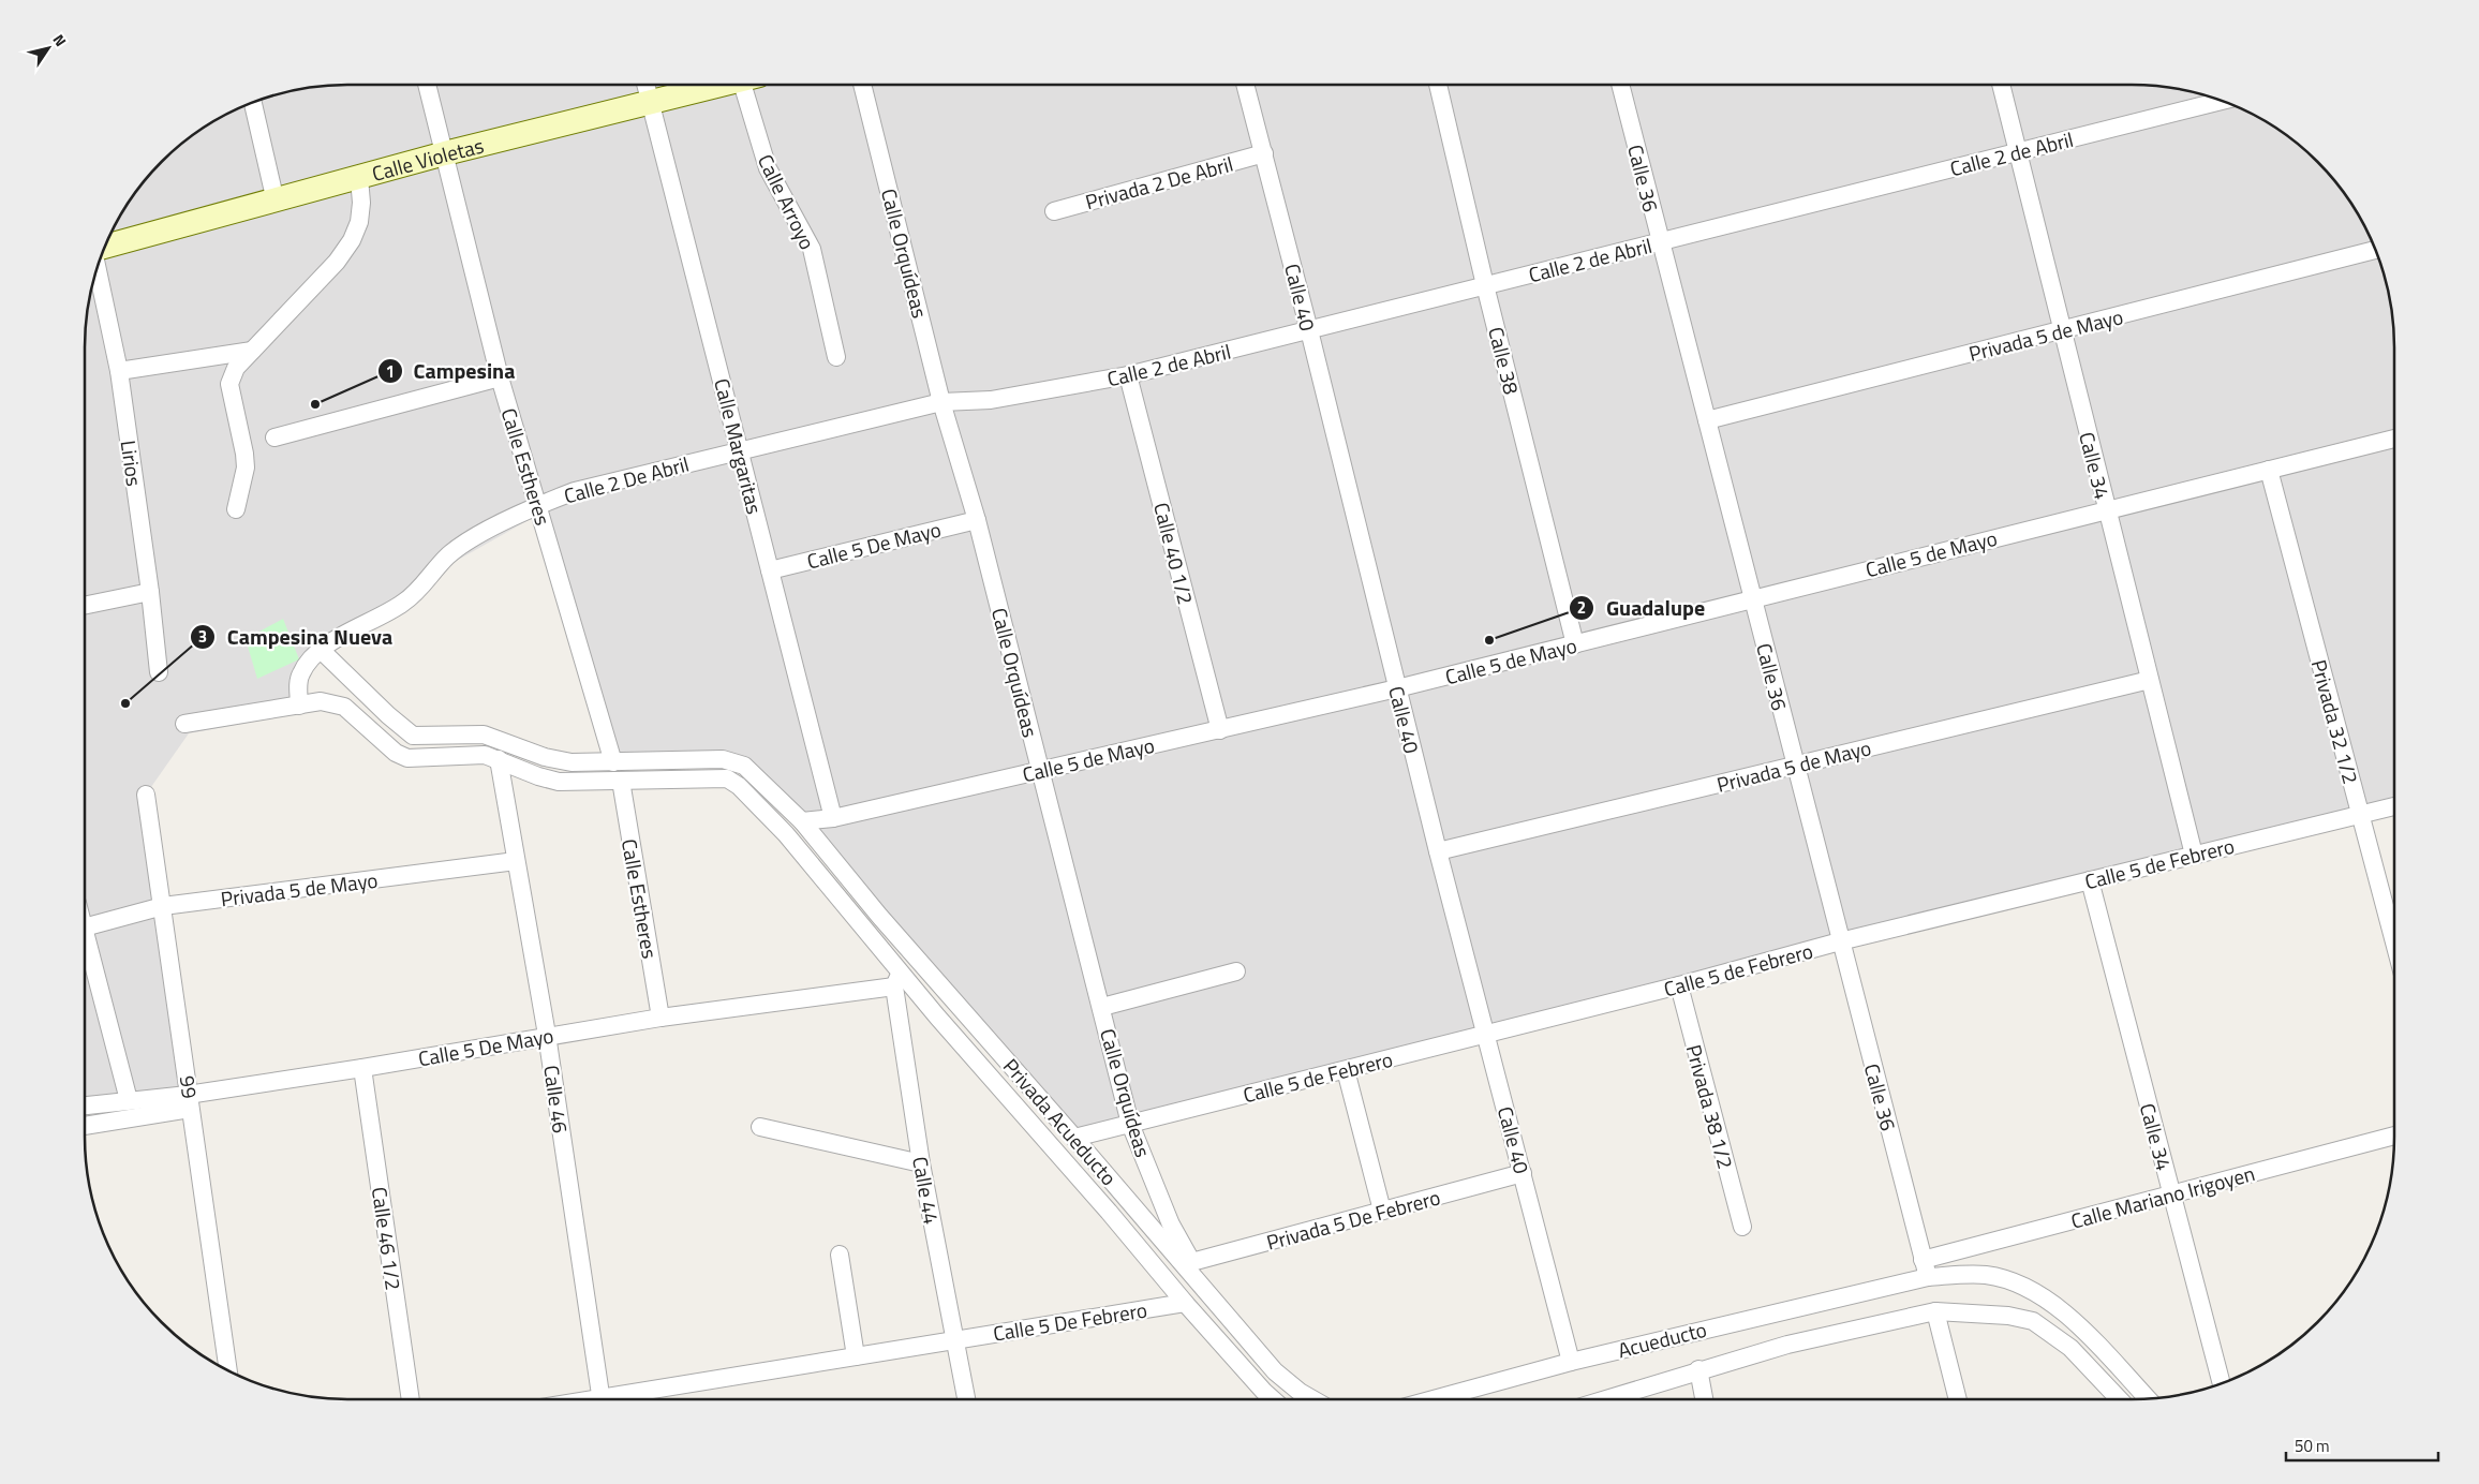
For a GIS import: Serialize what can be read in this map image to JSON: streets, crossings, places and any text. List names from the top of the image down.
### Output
{
  "streets": {
    "street": [
      "Calle 2 de Abril",
      "Calle Violetas",
      "Calle 36",
      "Privada 2 De Abril",
      "Calle Arroyo",
      "Calle Orquídeas",
      "Calle 40",
      "Privada 5 de Mayo",
      "Calle 38",
      "Calle Margaritas",
      "Lirios",
      "Calle 34",
      "Calle Estheres",
      "Calle 2 De Abril",
      "Calle 5 De Mayo",
      "Calle 40 1/2",
      "Calle 5 de Mayo",
      "Privada 32 1/2",
      "Calle 5 de Febrero",
      "66",
      "Calle 46",
      "Privada 38 1/2",
      "Privada Acueducto",
      "Calle 44",
      "Calle Mariano Irigoyen",
      "Privada 5 De Febrero",
      "Calle 46 1/2",
      "Calle 5 De Febrero",
      "Acueducto"
    ]
  },
  "crossings": [
    ["Calle 2 de Abril", "Calle 36"],
    ["Calle 2 de Abril", "Calle Orquídeas"],
    ["Calle 2 de Abril", "Calle 40"],
    ["Calle 2 de Abril", "Calle 38"],
    ["Calle 2 de Abril", "Calle 34"],
    ["Calle 2 de Abril", "Calle 2 De Abril"],
    ["Calle 2 de Abril", "Calle 40 1/2"],
    ["Calle Violetas", "Calle Margaritas"],
    ["Calle Violetas", "Calle Estheres"],
    ["Calle 36", "Privada 5 de Mayo"],
    ["Calle 36", "Calle 5 de Mayo"],
    ["Calle 36", "Calle 5 de Febrero"],
    ["Calle 36", "Calle Mariano Irigoyen"],
    ["Calle 36", "Acueducto"],
    ["Privada 2 De Abril", "Calle 40"],
    ["Calle Orquídeas", "Calle 2 De Abril"],
    ["Calle Orquídeas", "Calle 5 De Mayo"],
    ["Calle Orquídeas", "Calle 5 de Mayo"],
    ["Calle Orquídeas", "Calle 5 de Febrero"],
    ["Calle Orquídeas", "Privada Acueducto"],
    ["Calle Orquídeas", "Privada 5 De Febrero"],
    ["Calle 40", "Privada 5 de Mayo"],
    ["Calle 40", "Calle 5 de Mayo"],
    ["Calle 40", "Calle 5 de Febrero"],
    ["Calle 40", "Privada 5 De Febrero"],
    ["Calle 40", "Acueducto"],
    ["Privada 5 de Mayo", "Calle 34"],
    ["Privada 5 de Mayo", "66"],
    ["Privada 5 de Mayo", "Calle 46"],
    ["Calle 38", "Calle 5 de Mayo"],
    ["Calle Margaritas", "Calle 2 De Abril"],
    ["Calle Margaritas", "Calle 5 De Mayo"],
    ["Calle Margaritas", "Calle 5 de Mayo"],
    ["Calle 34", "Calle 5 de Mayo"],
    ["Calle 34", "Calle 5 de Febrero"],
    ["Calle 34", "Calle Mariano Irigoyen"],
    ["Calle Estheres", "Calle 2 De Abril"],
    ["Calle Estheres", "Calle 5 De Mayo"],
    ["Calle Estheres", "Privada Acueducto"],
    ["Calle 2 De Abril", "Privada Acueducto"],
    ["Calle 5 De Mayo", "66"],
    ["Calle 5 De Mayo", "Calle 46"],
    ["Calle 5 De Mayo", "Privada Acueducto"],
    ["Calle 5 De Mayo", "Calle 44"],
    ["Calle 5 De Mayo", "Calle 46 1/2"],
    ["Calle 40 1/2", "Calle 5 de Mayo"],
    ["Calle 5 de Mayo", "Privada 32 1/2"],
    ["Calle 5 de Mayo", "Privada Acueducto"],
    ["Privada 32 1/2", "Calle 5 de Febrero"],
    ["Calle 5 de Febrero", "Privada 38 1/2"],
    ["Calle 5 de Febrero", "Privada Acueducto"],
    ["Calle 46", "Privada Acueducto"],
    ["Privada Acueducto", "Calle 44"],
    ["Privada Acueducto", "Privada 5 De Febrero"],
    ["Privada Acueducto", "Calle 5 De Febrero"],
    ["Calle 44", "Calle 5 De Febrero"]
  ],
  "places": ["Campesina", "Guadalupe", "Campesina Nueva"],
  "scale_bar": "50 m",
  "north": "top right"
}
